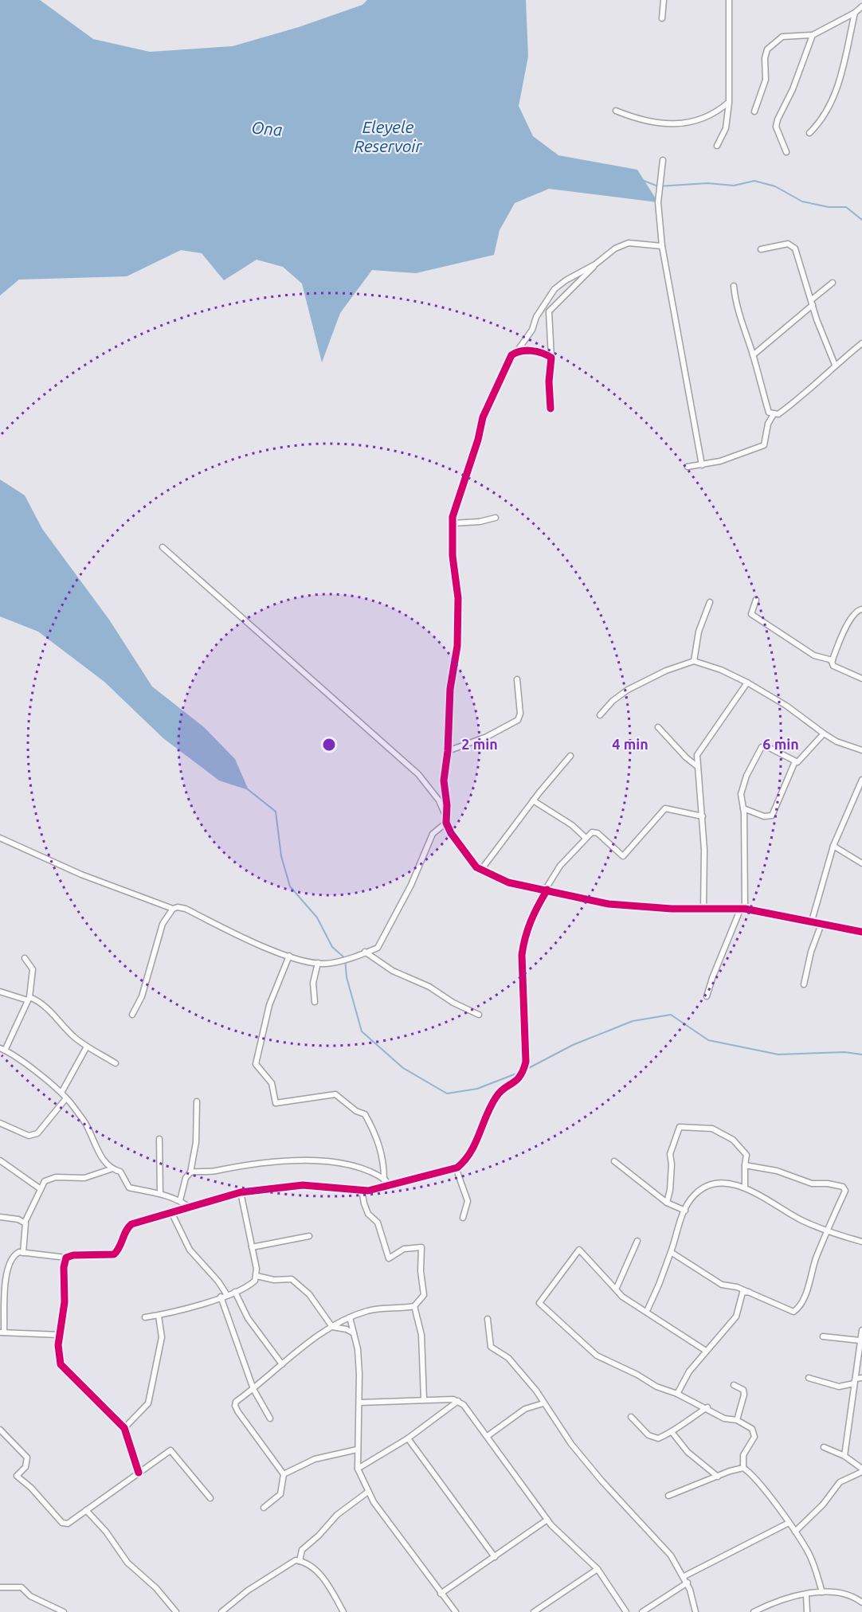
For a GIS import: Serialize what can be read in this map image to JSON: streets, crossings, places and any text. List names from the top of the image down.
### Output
{
  "water": ["Eleyele Reservoir", "Ona"],
  "rings": ["2 min", "4 min", "6 min"]
}
